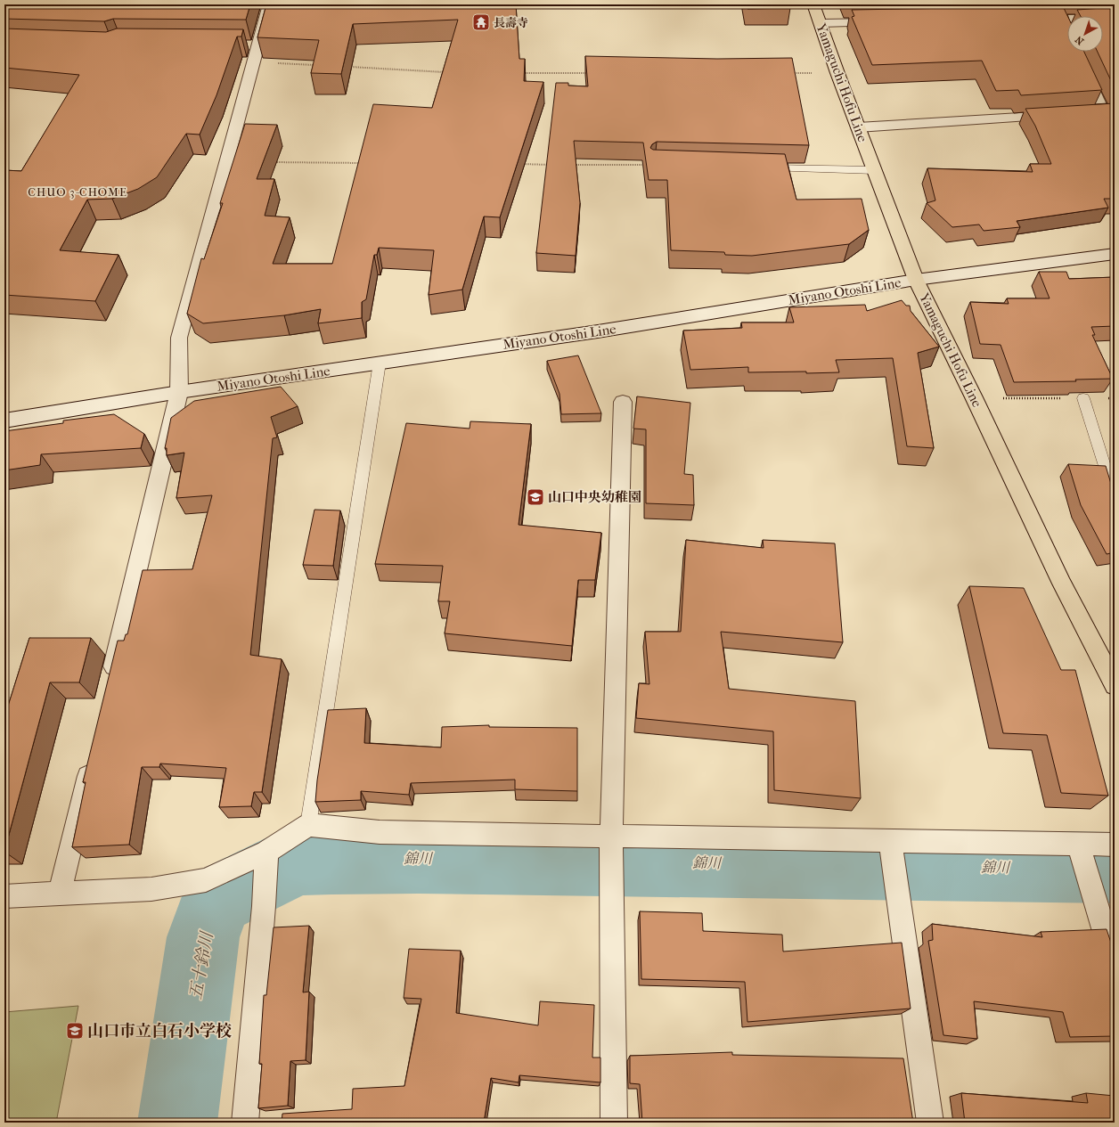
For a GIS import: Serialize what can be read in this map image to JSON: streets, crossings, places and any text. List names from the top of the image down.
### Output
{
  "streets": {
    "main road": ["Yamaguchi Hofu Line"],
    "street": ["Miyano Otoshi Line"]
  },
  "crossings": [
    ["Yamaguchi Hofu Line", "Miyano Otoshi Line"]
  ],
  "districts": ["CHUO 3-CHOME"],
  "water": ["錦川", "五十鈴川"],
  "places": {
    "temple": ["長壽寺"],
    "school or university": ["山口中央幼稚園", "山口市立白石小学校"]
  },
  "north": "bottom left"
}
